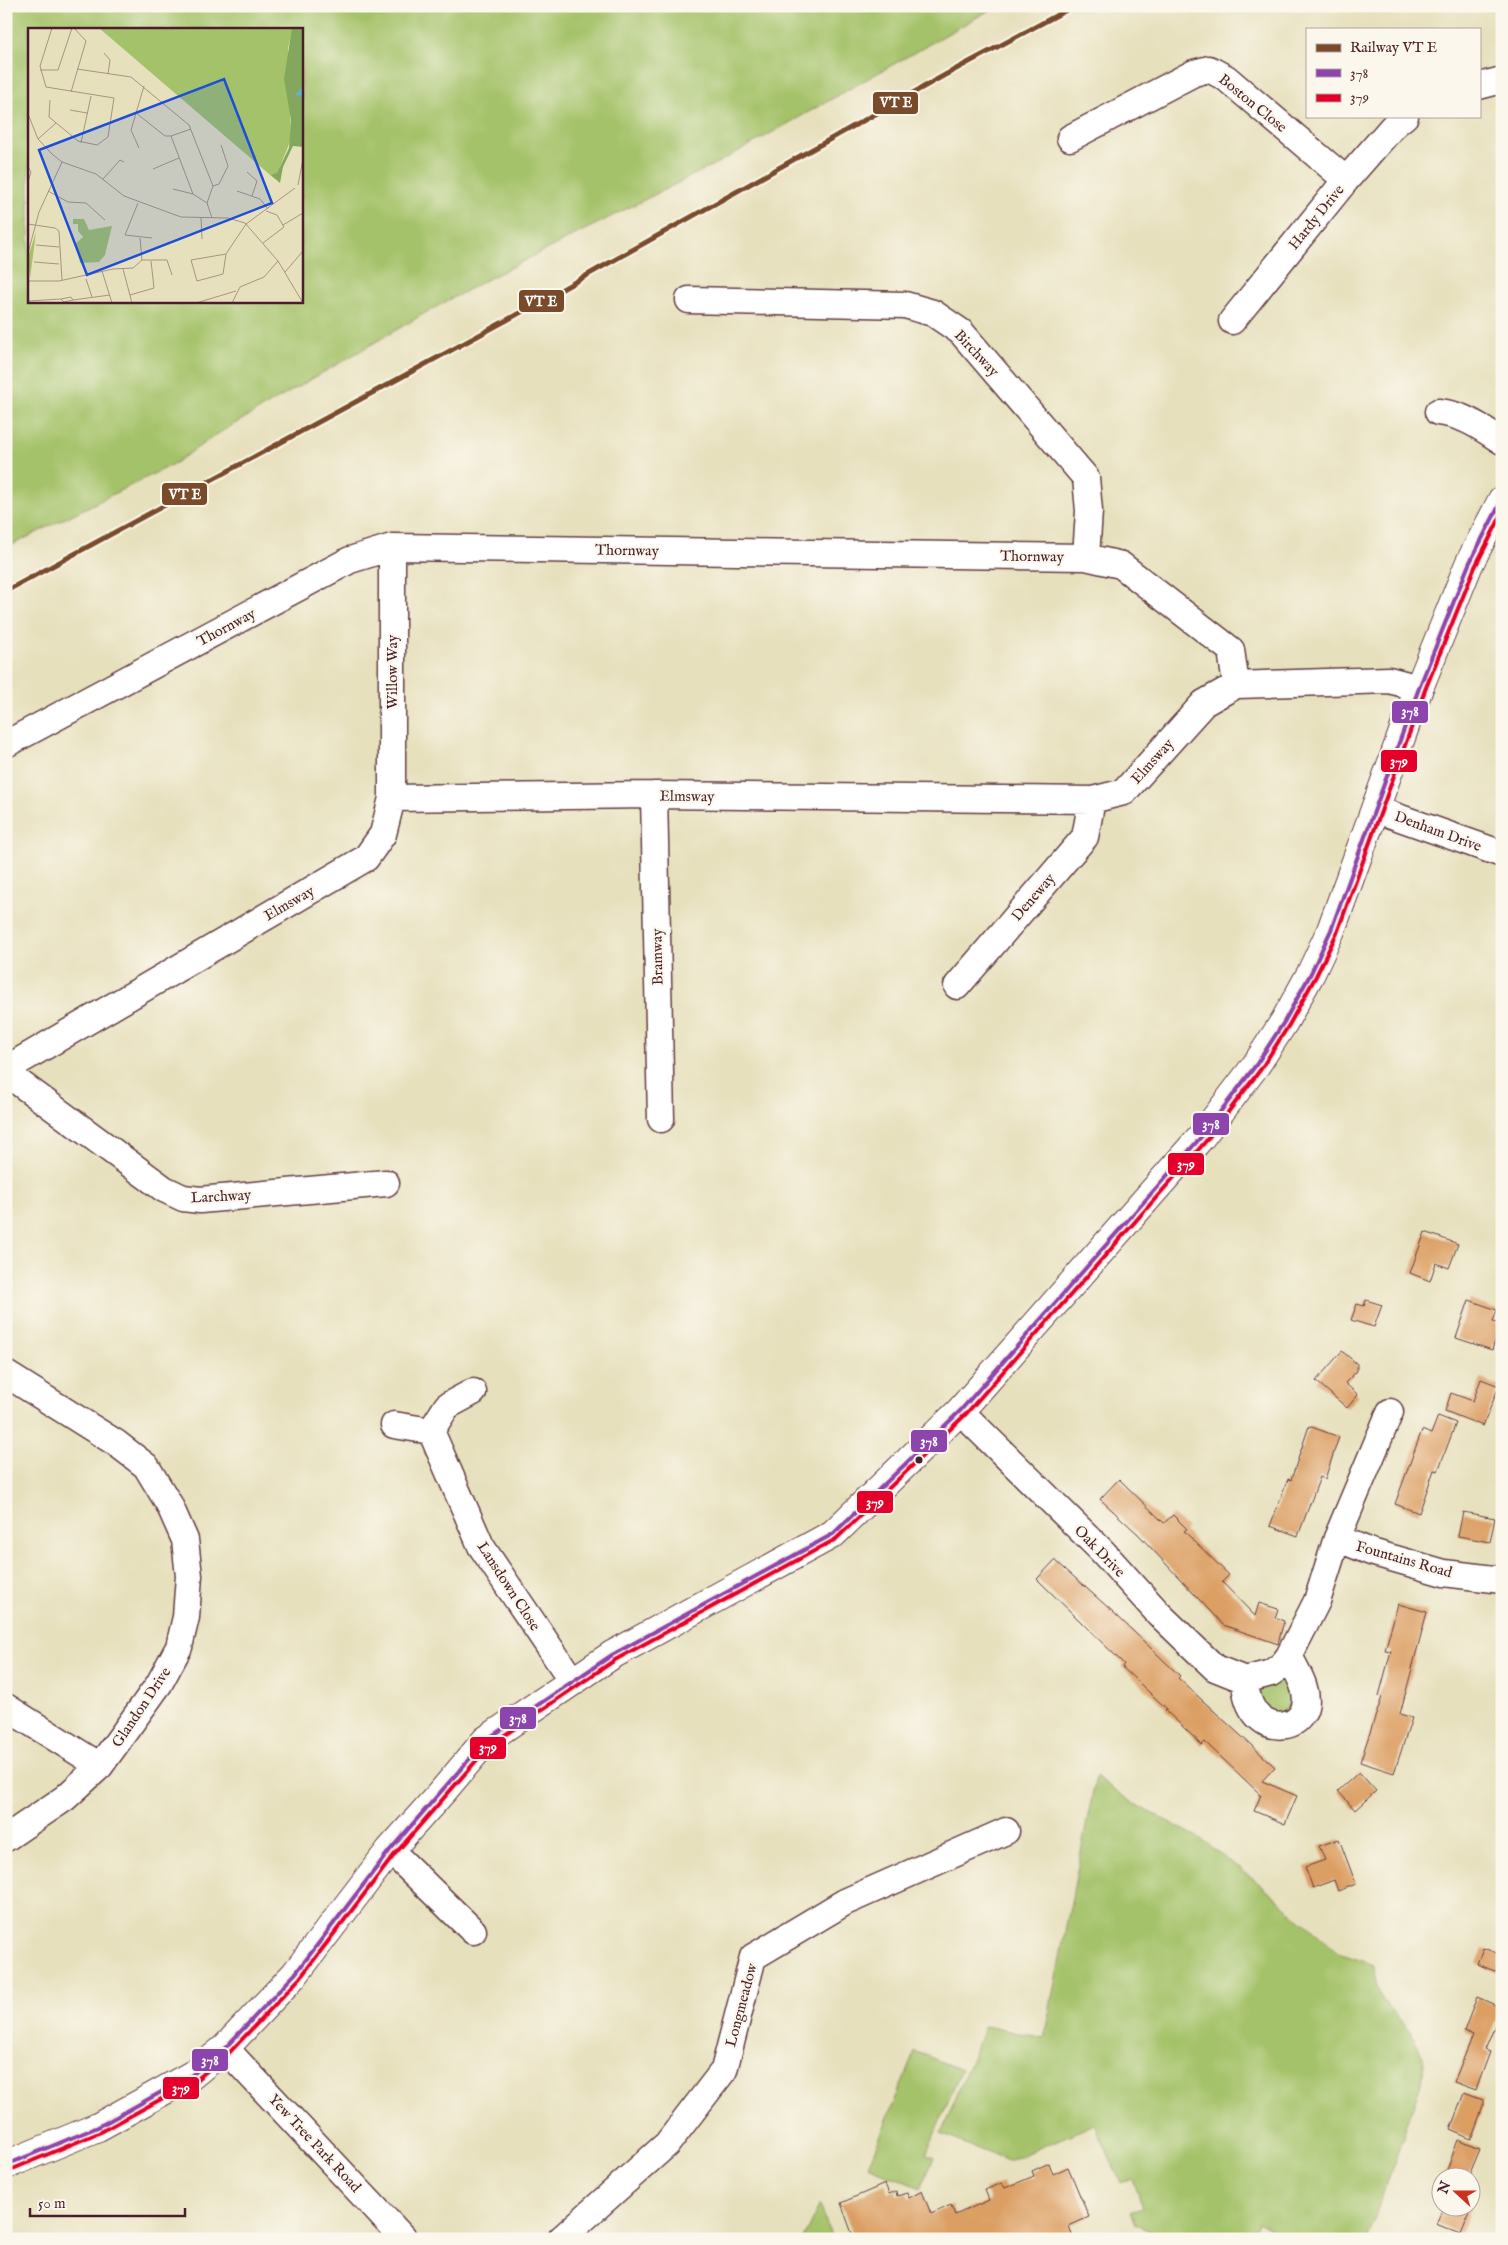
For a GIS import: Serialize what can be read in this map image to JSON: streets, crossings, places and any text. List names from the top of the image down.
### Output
{
  "streets": {
    "street": [
      "Boston Close",
      "Hardy Drive",
      "Birchway",
      "Thornway",
      "Willow Way",
      "Elmsway",
      "Denham Drive",
      "Deneway",
      "Bramway",
      "Larchway",
      "Oak Drive",
      "Fountains Road",
      "Lansdown Close",
      "Glandon Drive",
      "Longmeadow",
      "Yew Tree Park Road"
    ]
  },
  "crossings": [
    ["Boston Close", "Hardy Drive"],
    ["Birchway", "Thornway"],
    ["Thornway", "Willow Way"],
    ["Thornway", "Elmsway"],
    ["Willow Way", "Elmsway"],
    ["Elmsway", "Deneway"],
    ["Elmsway", "Bramway"]
  ],
  "lines": ["transit line 378", "transit line 379"],
  "legend": ["Railway VT E", "378", "379"],
  "scale_bar": "50 m",
  "north": "left"
}
